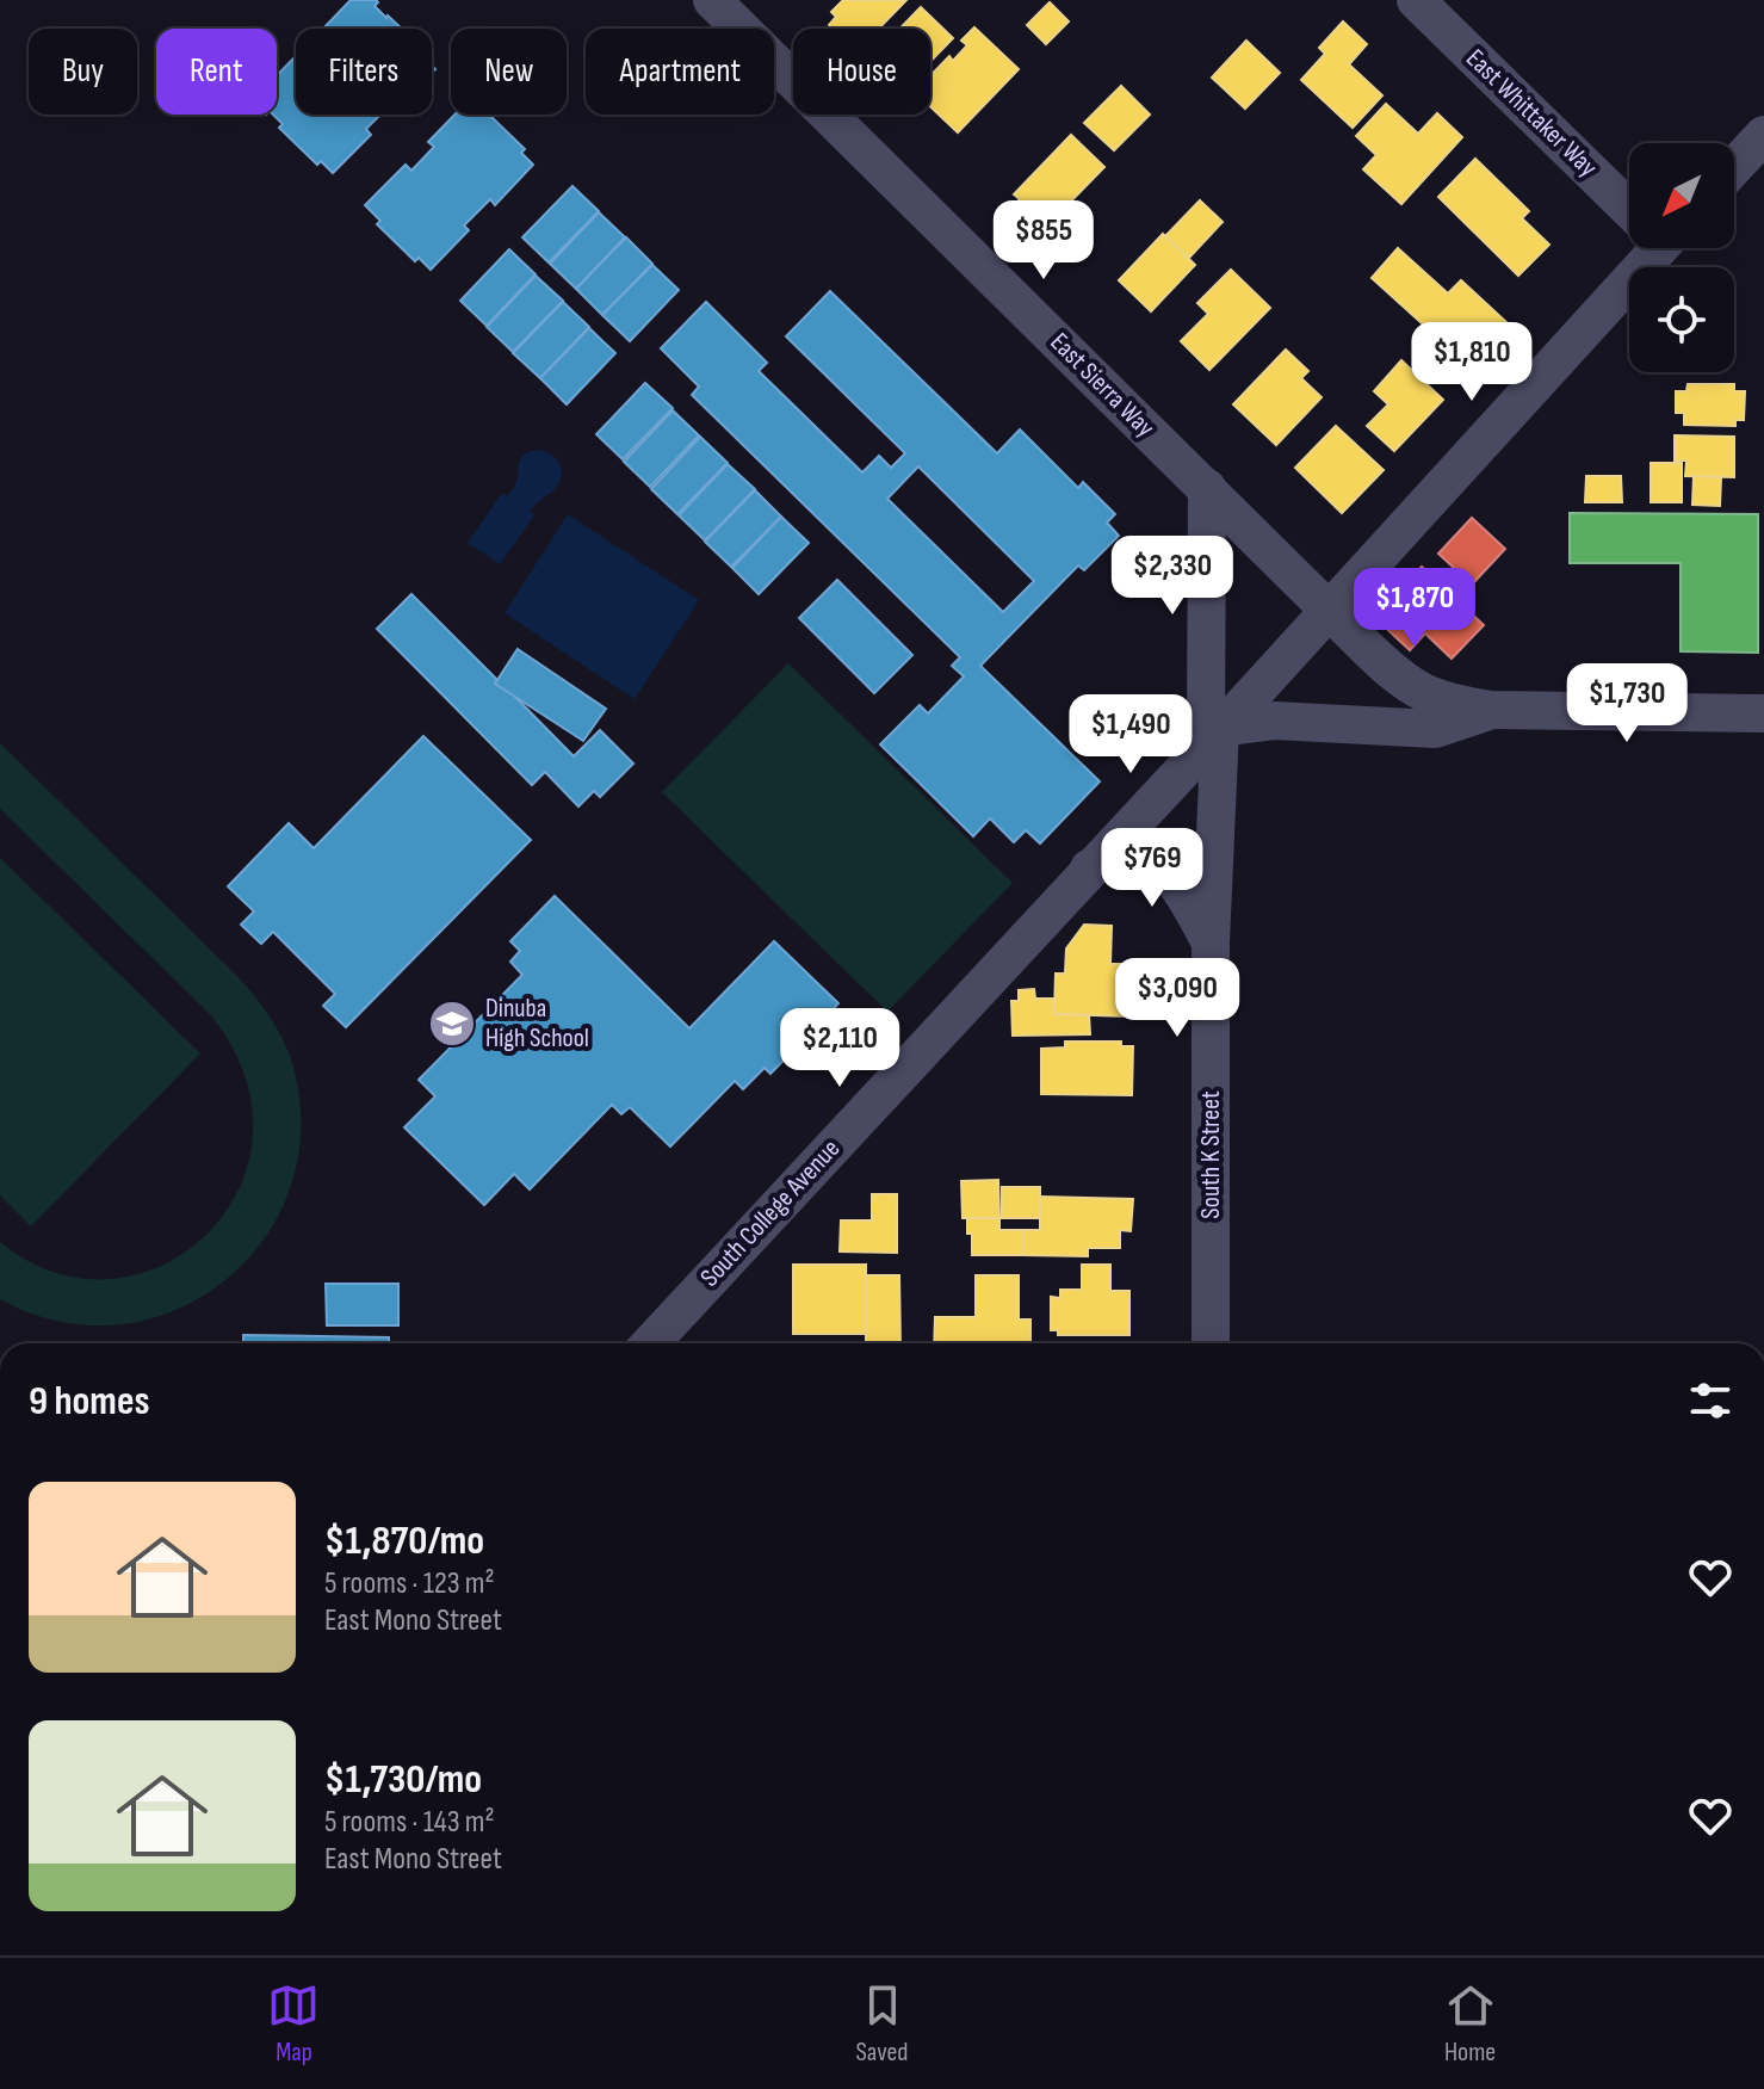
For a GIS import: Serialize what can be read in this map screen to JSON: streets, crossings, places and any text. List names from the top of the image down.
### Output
{
  "streets": {
    "street": [
      "East Whittaker Way",
      "East Sierra Way",
      "South K Street",
      "South College Avenue"
    ]
  },
  "crossings": [
    ["East Sierra Way", "South K Street"],
    ["East Sierra Way", "South College Avenue"],
    ["South K Street", "South College Avenue"]
  ],
  "places": {
    "school or university": ["Dinuba High School"]
  },
  "north": "bottom left",
  "page": {
    "chip": [
      "Buy",
      "Rent",
      "Filters",
      "New",
      "Apartment",
      "House"
    ],
    "price": [
      "$855",
      "$1,810",
      "$2,330",
      "$1,870",
      "$1,730",
      "$1,490",
      "$769",
      "$3,090",
      "$2,110"
    ],
    "heading": "9 homes",
    "list": [
      {
        "name": "$1,870/mo",
        "note": "5 rooms · 123 m² · East Mono Street"
      },
      {
        "name": "$1,730/mo",
        "note": "5 rooms · 143 m² · East Mono Street"
      }
    ],
    "tabs": ["Map", "Saved", "Home"]
  }
}
